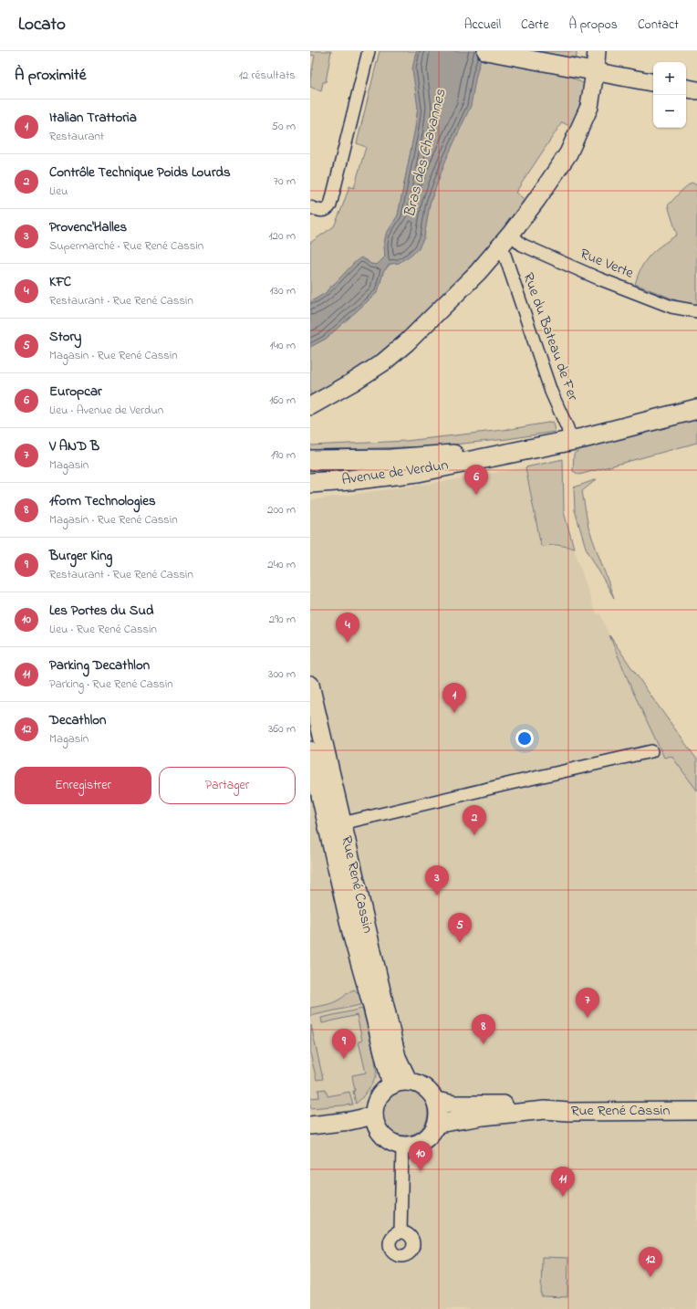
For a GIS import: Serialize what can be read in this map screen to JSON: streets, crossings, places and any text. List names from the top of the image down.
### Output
{
  "streets": {
    "main road": ["Avenue de Verdun", "Rue René Cassin"],
    "street": ["Rue Verte", "Rue du Bateau de Fer"]
  },
  "crossings": [
    ["Rue Verte", "Rue du Bateau de Fer"],
    ["Rue du Bateau de Fer", "Avenue de Verdun"]
  ],
  "water": ["Bras des Chavannes"],
  "page": {
    "header": "Locato",
    "nav": [
      "Accueil",
      "Carte",
      "À propos",
      "Contact"
    ],
    "heading": ["À proximité", "12 résultats"],
    "map_buttons": ["+", "−"],
    "list": [
      {
        "mark": "1",
        "name": "Italian Trattoria",
        "note": "Restaurant",
        "value": "50 m"
      },
      {
        "mark": "2",
        "name": "Contrôle Technique Poids Lourds",
        "note": "Lieu",
        "value": "70 m"
      },
      {
        "mark": "3",
        "name": "Provenc'Halles",
        "note": "Supermarché · Rue René Cassin",
        "value": "120 m"
      },
      {
        "mark": "4",
        "name": "KFC",
        "note": "Restaurant · Rue René Cassin",
        "value": "130 m"
      },
      {
        "mark": "5",
        "name": "Story",
        "note": "Magasin · Rue René Cassin",
        "value": "140 m"
      },
      {
        "mark": "6",
        "name": "Europcar",
        "note": "Lieu · Avenue de Verdun",
        "value": "160 m"
      },
      {
        "mark": "7",
        "name": "V AND B",
        "note": "Magasin",
        "value": "190 m"
      },
      {
        "mark": "8",
        "name": "1form Technologies",
        "note": "Magasin · Rue René Cassin",
        "value": "200 m"
      },
      {
        "mark": "9",
        "name": "Burger King",
        "note": "Restaurant · Rue René Cassin",
        "value": "240 m"
      },
      {
        "mark": "10",
        "name": "Les Portes du Sud",
        "note": "Lieu · Rue René Cassin",
        "value": "290 m"
      },
      {
        "mark": "11",
        "name": "Parking Decathlon",
        "note": "Parking · Rue René Cassin",
        "value": "300 m"
      },
      {
        "mark": "12",
        "name": "Decathlon",
        "note": "Magasin",
        "value": "360 m"
      }
    ],
    "pins": [
      "6",
      "4",
      "1",
      "2",
      "3",
      "5",
      "7",
      "8",
      "9",
      "10",
      "11",
      "12"
    ],
    "buttons": ["Enregistrer", "Partager"]
  }
}
